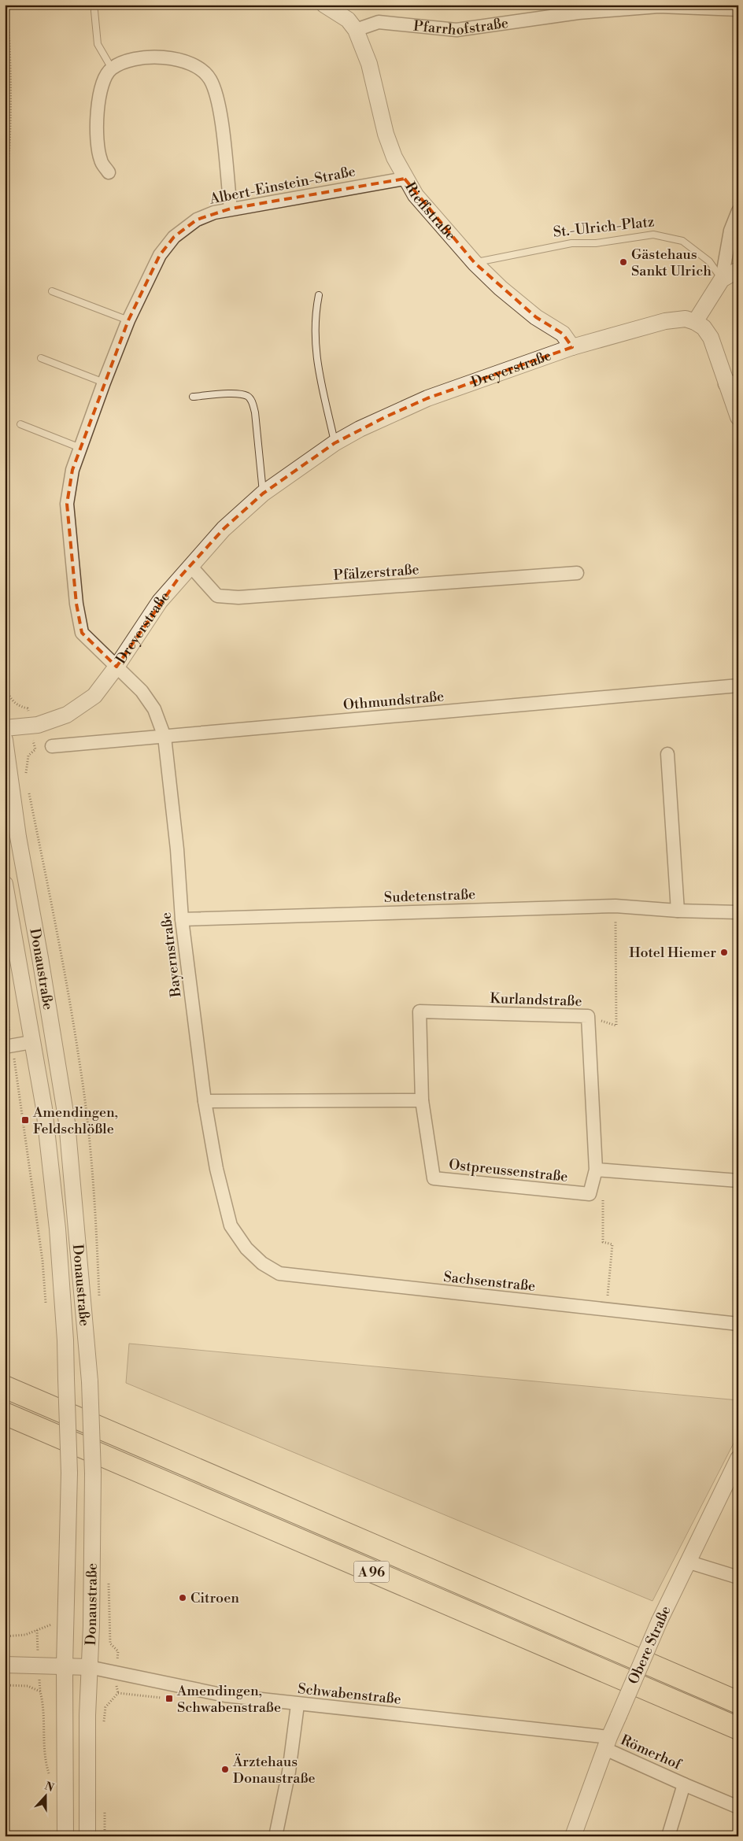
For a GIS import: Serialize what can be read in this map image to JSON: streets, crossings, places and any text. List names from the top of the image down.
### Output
{
  "streets": {
    "highway": ["A 96"],
    "street": [
      "Pfarrhofstraße",
      "Albert-Einstein-Straße",
      "Rieffstraße",
      "Dreyerstraße",
      "Pfälzerstraße",
      "Othmundstraße",
      "Sudetenstraße",
      "Bayernstraße",
      "Donaustraße",
      "Kurlandstraße",
      "Ostpreussenstraße",
      "Sachsenstraße",
      "Obere Straße",
      "Schwabenstraße",
      "Römerhof"
    ],
    "lane": ["St.-Ulrich-Platz"]
  },
  "crossings": [
    ["Pfarrhofstraße", "Rieffstraße"],
    ["Albert-Einstein-Straße", "Rieffstraße"],
    ["Albert-Einstein-Straße", "Dreyerstraße"],
    ["Albert-Einstein-Straße", "Bayernstraße"],
    ["Rieffstraße", "St.-Ulrich-Platz"],
    ["Rieffstraße", "Dreyerstraße"],
    ["Dreyerstraße", "Pfälzerstraße"],
    ["Dreyerstraße", "Bayernstraße"],
    ["Othmundstraße", "Bayernstraße"],
    ["Sudetenstraße", "Bayernstraße"],
    ["Bayernstraße", "Sachsenstraße"],
    ["Donaustraße", "Schwabenstraße"],
    ["Kurlandstraße", "Ostpreussenstraße"],
    ["Obere Straße", "Schwabenstraße"],
    ["Obere Straße", "Römerhof"],
    ["Schwabenstraße", "Römerhof"]
  ],
  "places": {
    "other": [
      "Gästehaus Sankt Ulrich",
      "Hotel Hiemer",
      "Citroen",
      "Ärztehaus Donaustraße"
    ],
    "transit": ["Amendingen, Feldschlößle", "Amendingen, Schwabenstraße"]
  },
  "north": "top"
}
